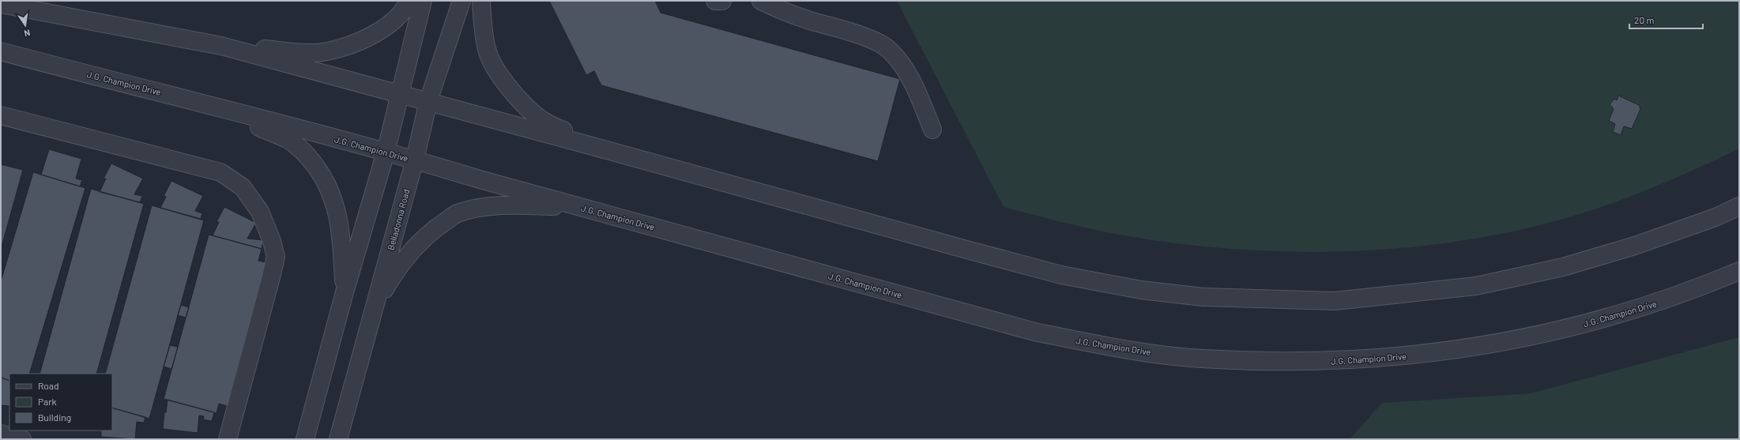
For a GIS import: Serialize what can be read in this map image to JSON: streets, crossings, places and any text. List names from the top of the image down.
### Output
{
  "streets": {
    "street": ["J.G. Champion Drive", "Belladonna Road"]
  },
  "crossings": [
    ["J.G. Champion Drive", "Belladonna Road"]
  ],
  "legend": ["Road", "Park", "Building"],
  "scale_bar": "20 m",
  "north": "bottom"
}
